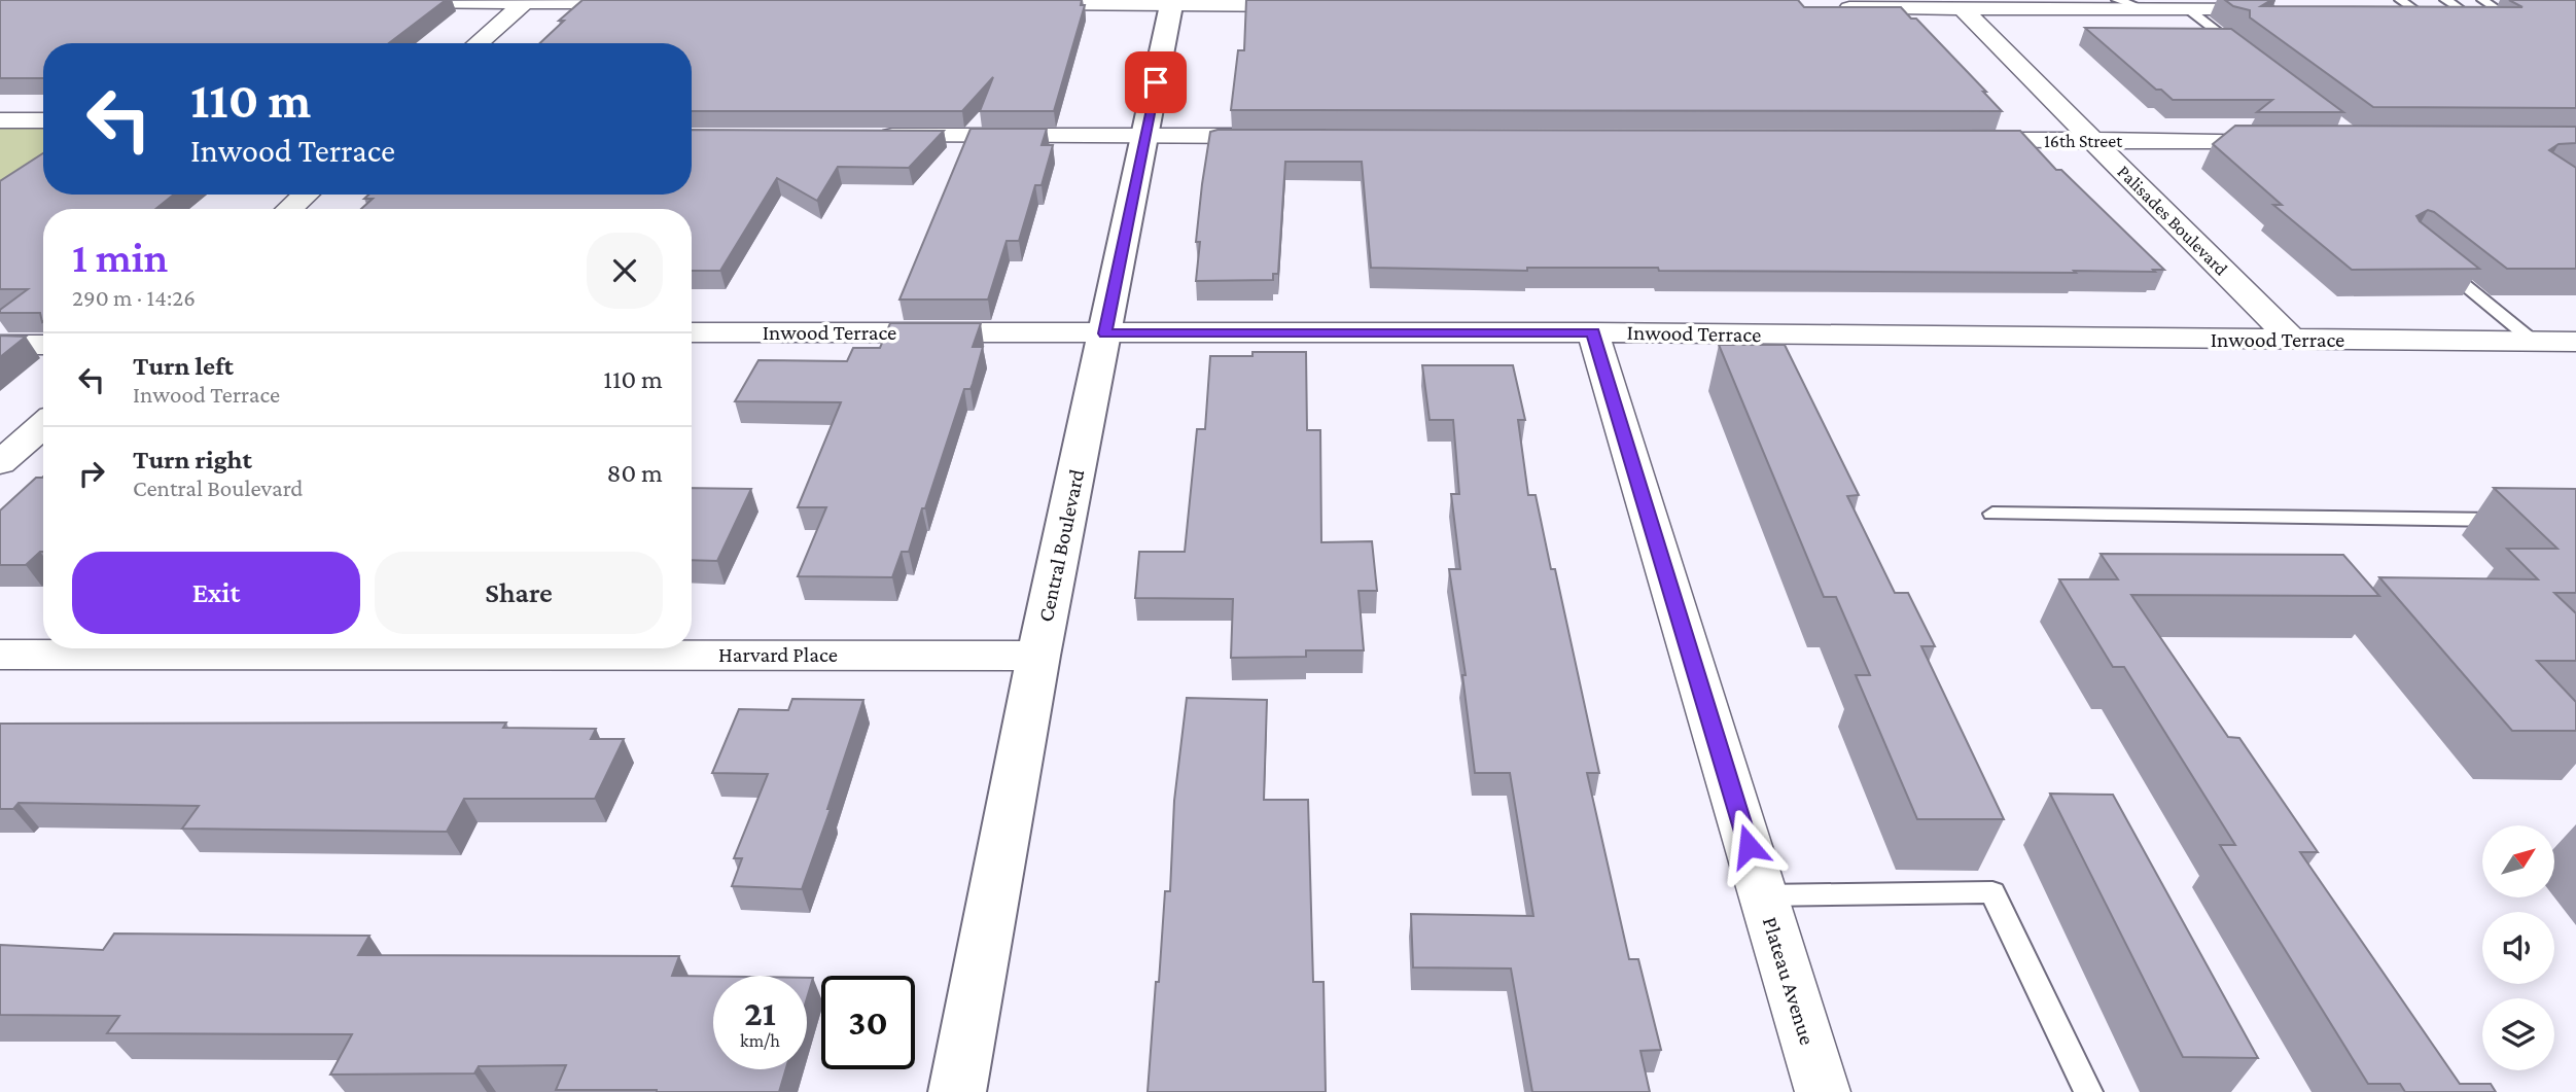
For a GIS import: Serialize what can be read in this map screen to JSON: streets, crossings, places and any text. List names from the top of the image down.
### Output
{
  "streets": {
    "main road": ["Central Boulevard"],
    "street": [
      "16th Street",
      "Palisades Boulevard",
      "Inwood Terrace",
      "Harvard Place",
      "Plateau Avenue"
    ]
  },
  "crossings": [
    ["16th Street", "Palisades Boulevard"],
    ["Palisades Boulevard", "Inwood Terrace"],
    ["Inwood Terrace", "Central Boulevard"],
    ["Inwood Terrace", "Plateau Avenue"],
    ["Central Boulevard", "Harvard Place"]
  ],
  "north": "top right",
  "page": {
    "turn": ["110 m", "Inwood Terrace"],
    "heading": ["1 min", "290 m · 14:26"],
    "list": [
      {
        "name": "Turn left",
        "note": "Inwood Terrace",
        "value": "110 m"
      },
      {
        "name": "Turn right",
        "note": "Central Boulevard",
        "value": "80 m"
      }
    ],
    "buttons": ["Exit", "Share"],
    "speed": "21 km/h",
    "limit": "30"
  }
}
